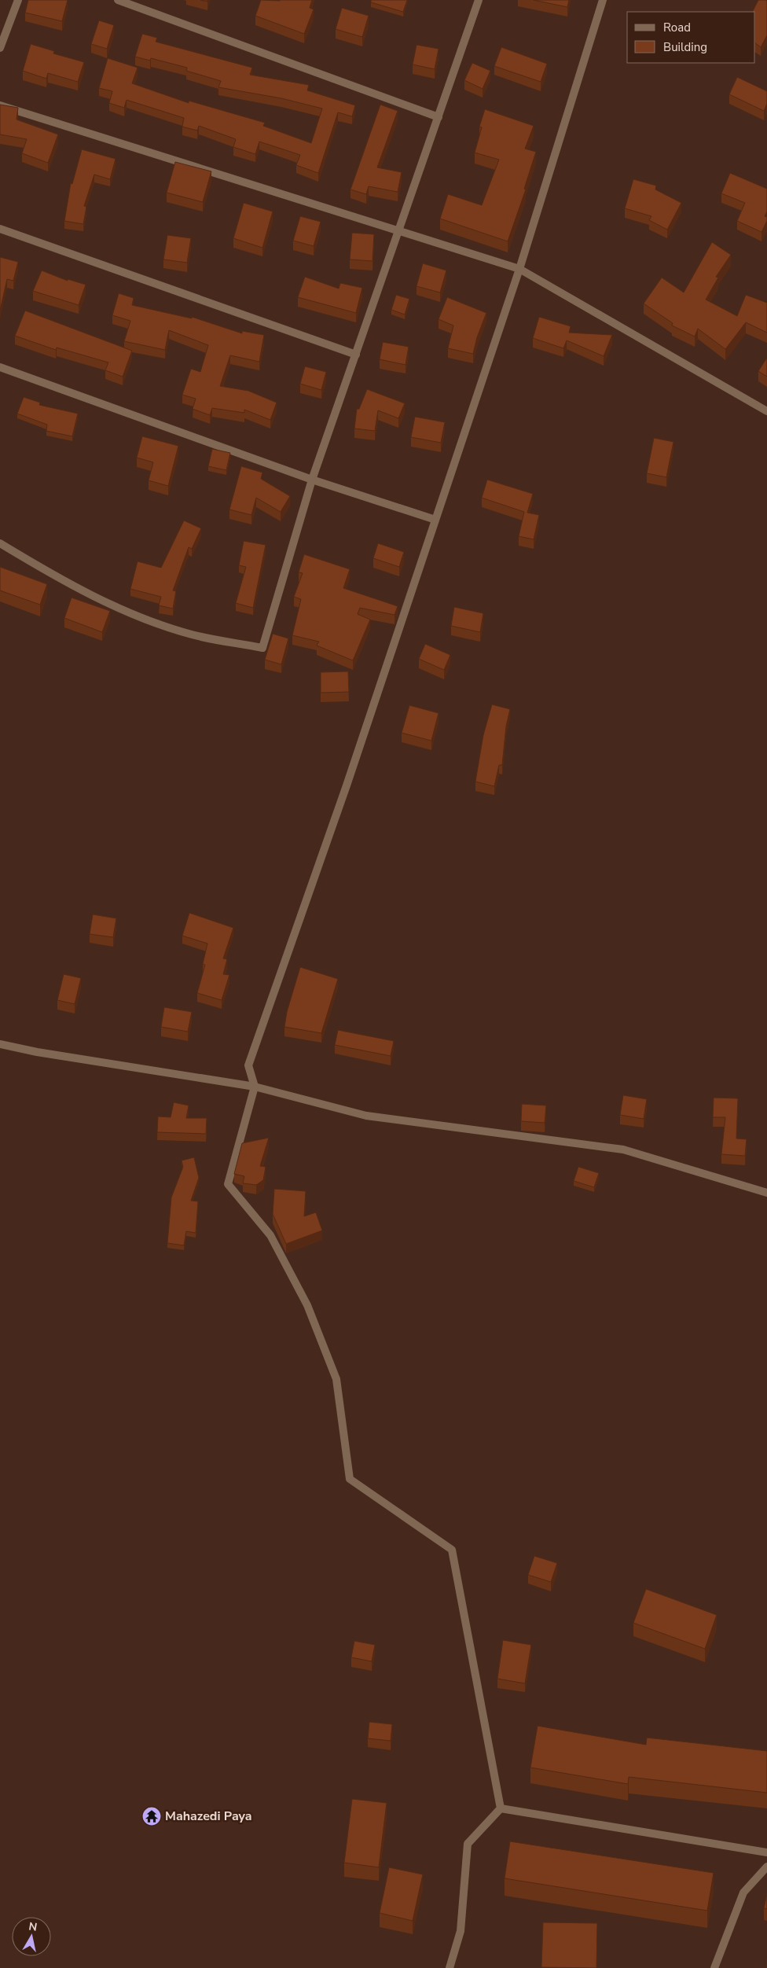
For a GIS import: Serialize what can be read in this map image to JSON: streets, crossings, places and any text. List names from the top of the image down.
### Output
{
  "places": {
    "temple": ["Mahazedi Paya"]
  },
  "legend": ["Road", "Building"],
  "north": "top"
}
